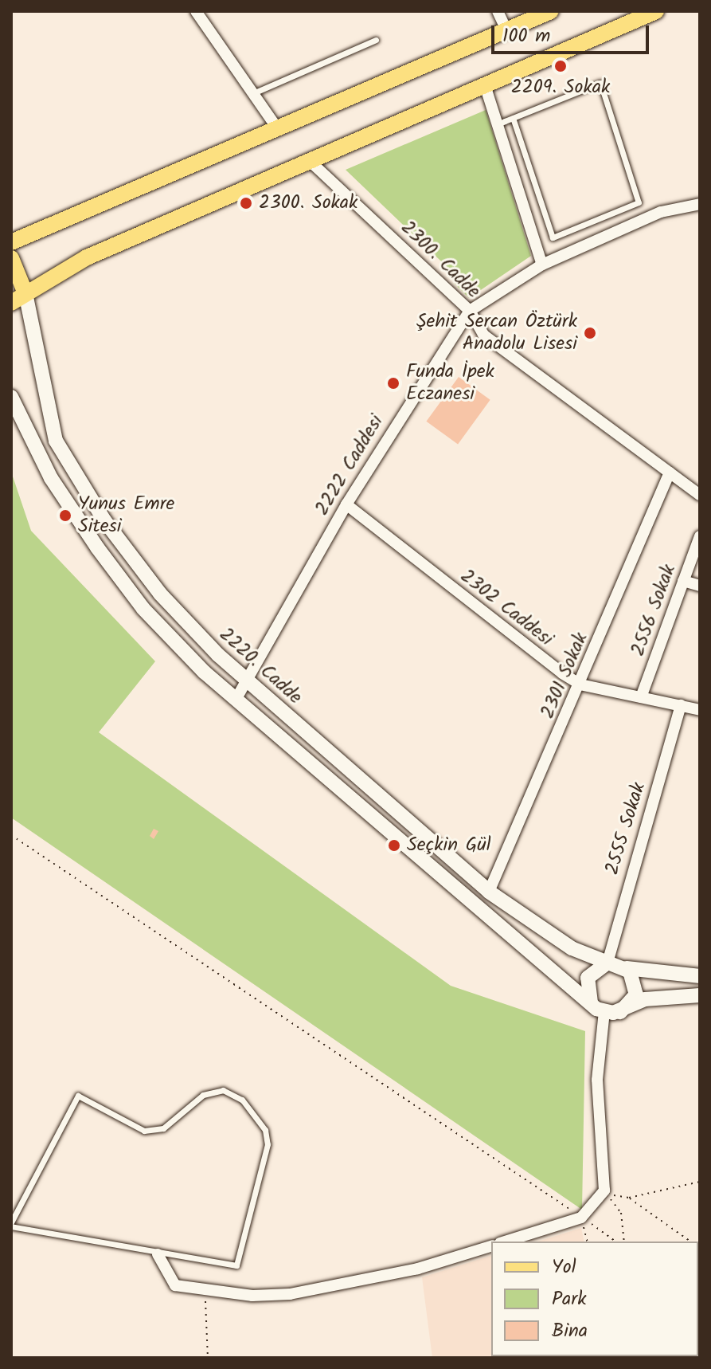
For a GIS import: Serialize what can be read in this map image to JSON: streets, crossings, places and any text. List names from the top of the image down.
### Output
{
  "streets": {
    "street": [
      "2300. Cadde",
      "2222 Caddesi",
      "2302 Caddesi",
      "2556 Sokak",
      "2220. Cadde",
      "2301 Sokak",
      "2555 Sokak"
    ]
  },
  "crossings": [
    ["2300. Cadde", "2222 Caddesi"],
    ["2300. Cadde", "2301 Sokak"],
    ["2222 Caddesi", "2302 Caddesi"],
    ["2222 Caddesi", "2220. Cadde"],
    ["2302 Caddesi", "2556 Sokak"],
    ["2302 Caddesi", "2301 Sokak"],
    ["2302 Caddesi", "2555 Sokak"],
    ["2220. Cadde", "2301 Sokak"],
    ["2220. Cadde", "2555 Sokak"]
  ],
  "places": [
    "2209. Sokak",
    "2300. Sokak",
    "Şehit Sercan Öztürk Anadolu Lisesi",
    "Funda İpek Eczanesi",
    "Yunus Emre Sitesi",
    "Seçkin Gül"
  ],
  "legend": ["Yol", "Park", "Bina"],
  "scale_bar": "100 m"
}
